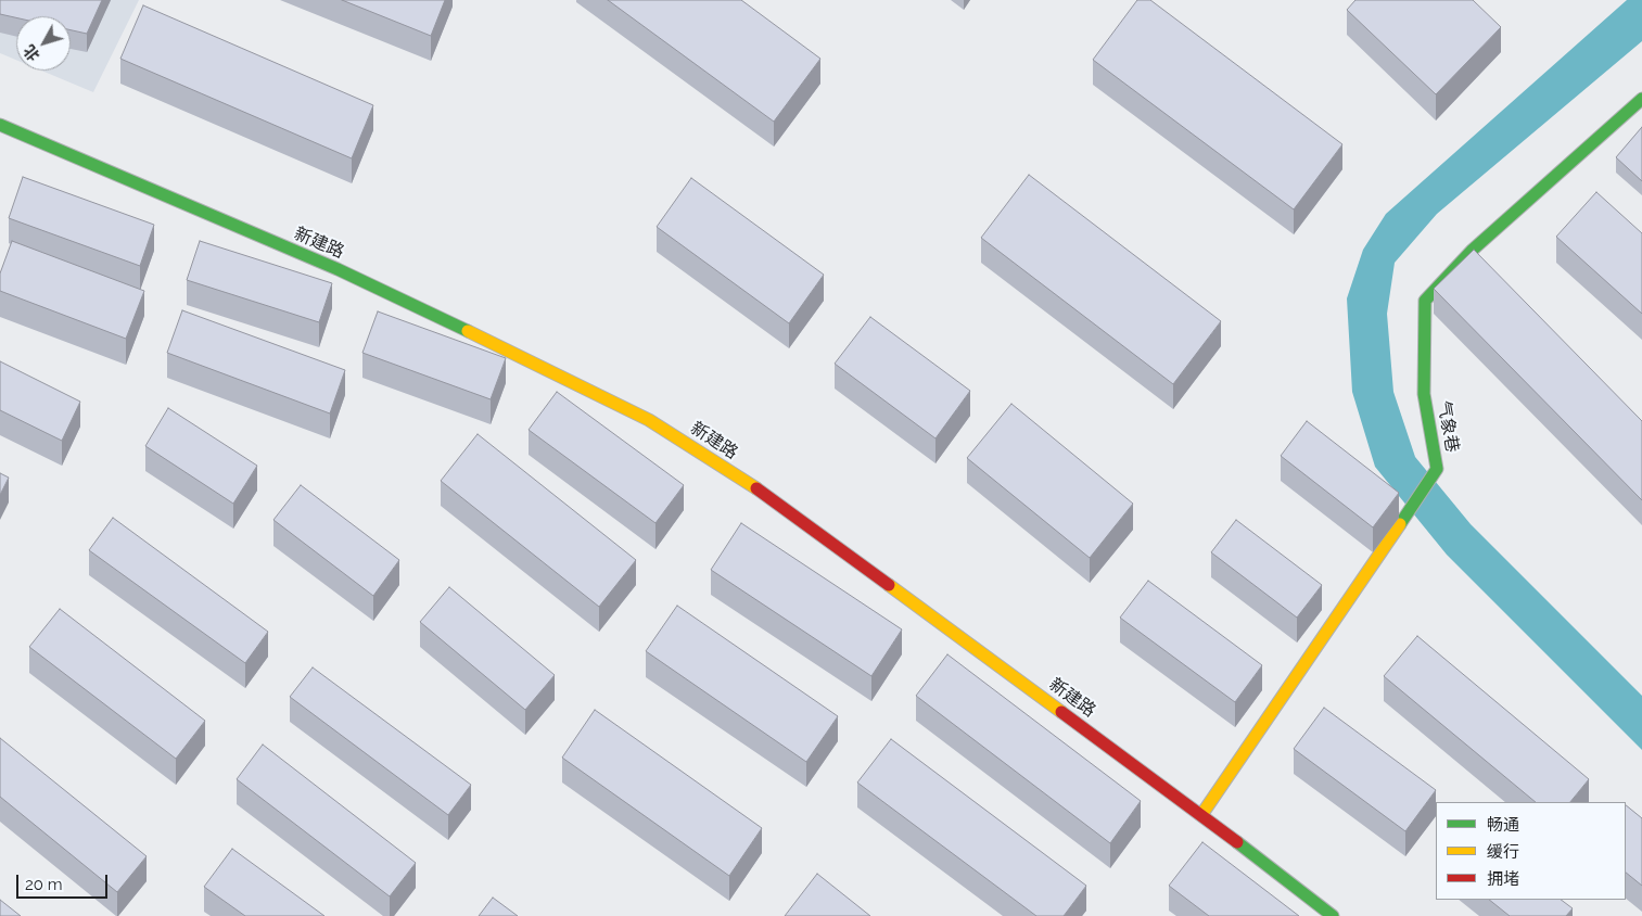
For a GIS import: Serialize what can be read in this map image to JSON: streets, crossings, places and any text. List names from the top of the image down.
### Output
{
  "streets": {
    "street": ["新建路", "气象巷"]
  },
  "crossings": [
    ["新建路", "气象巷"]
  ],
  "legend": ["畅通", "缓行", "拥堵"],
  "scale_bar": "20 m",
  "north": "bottom left"
}
